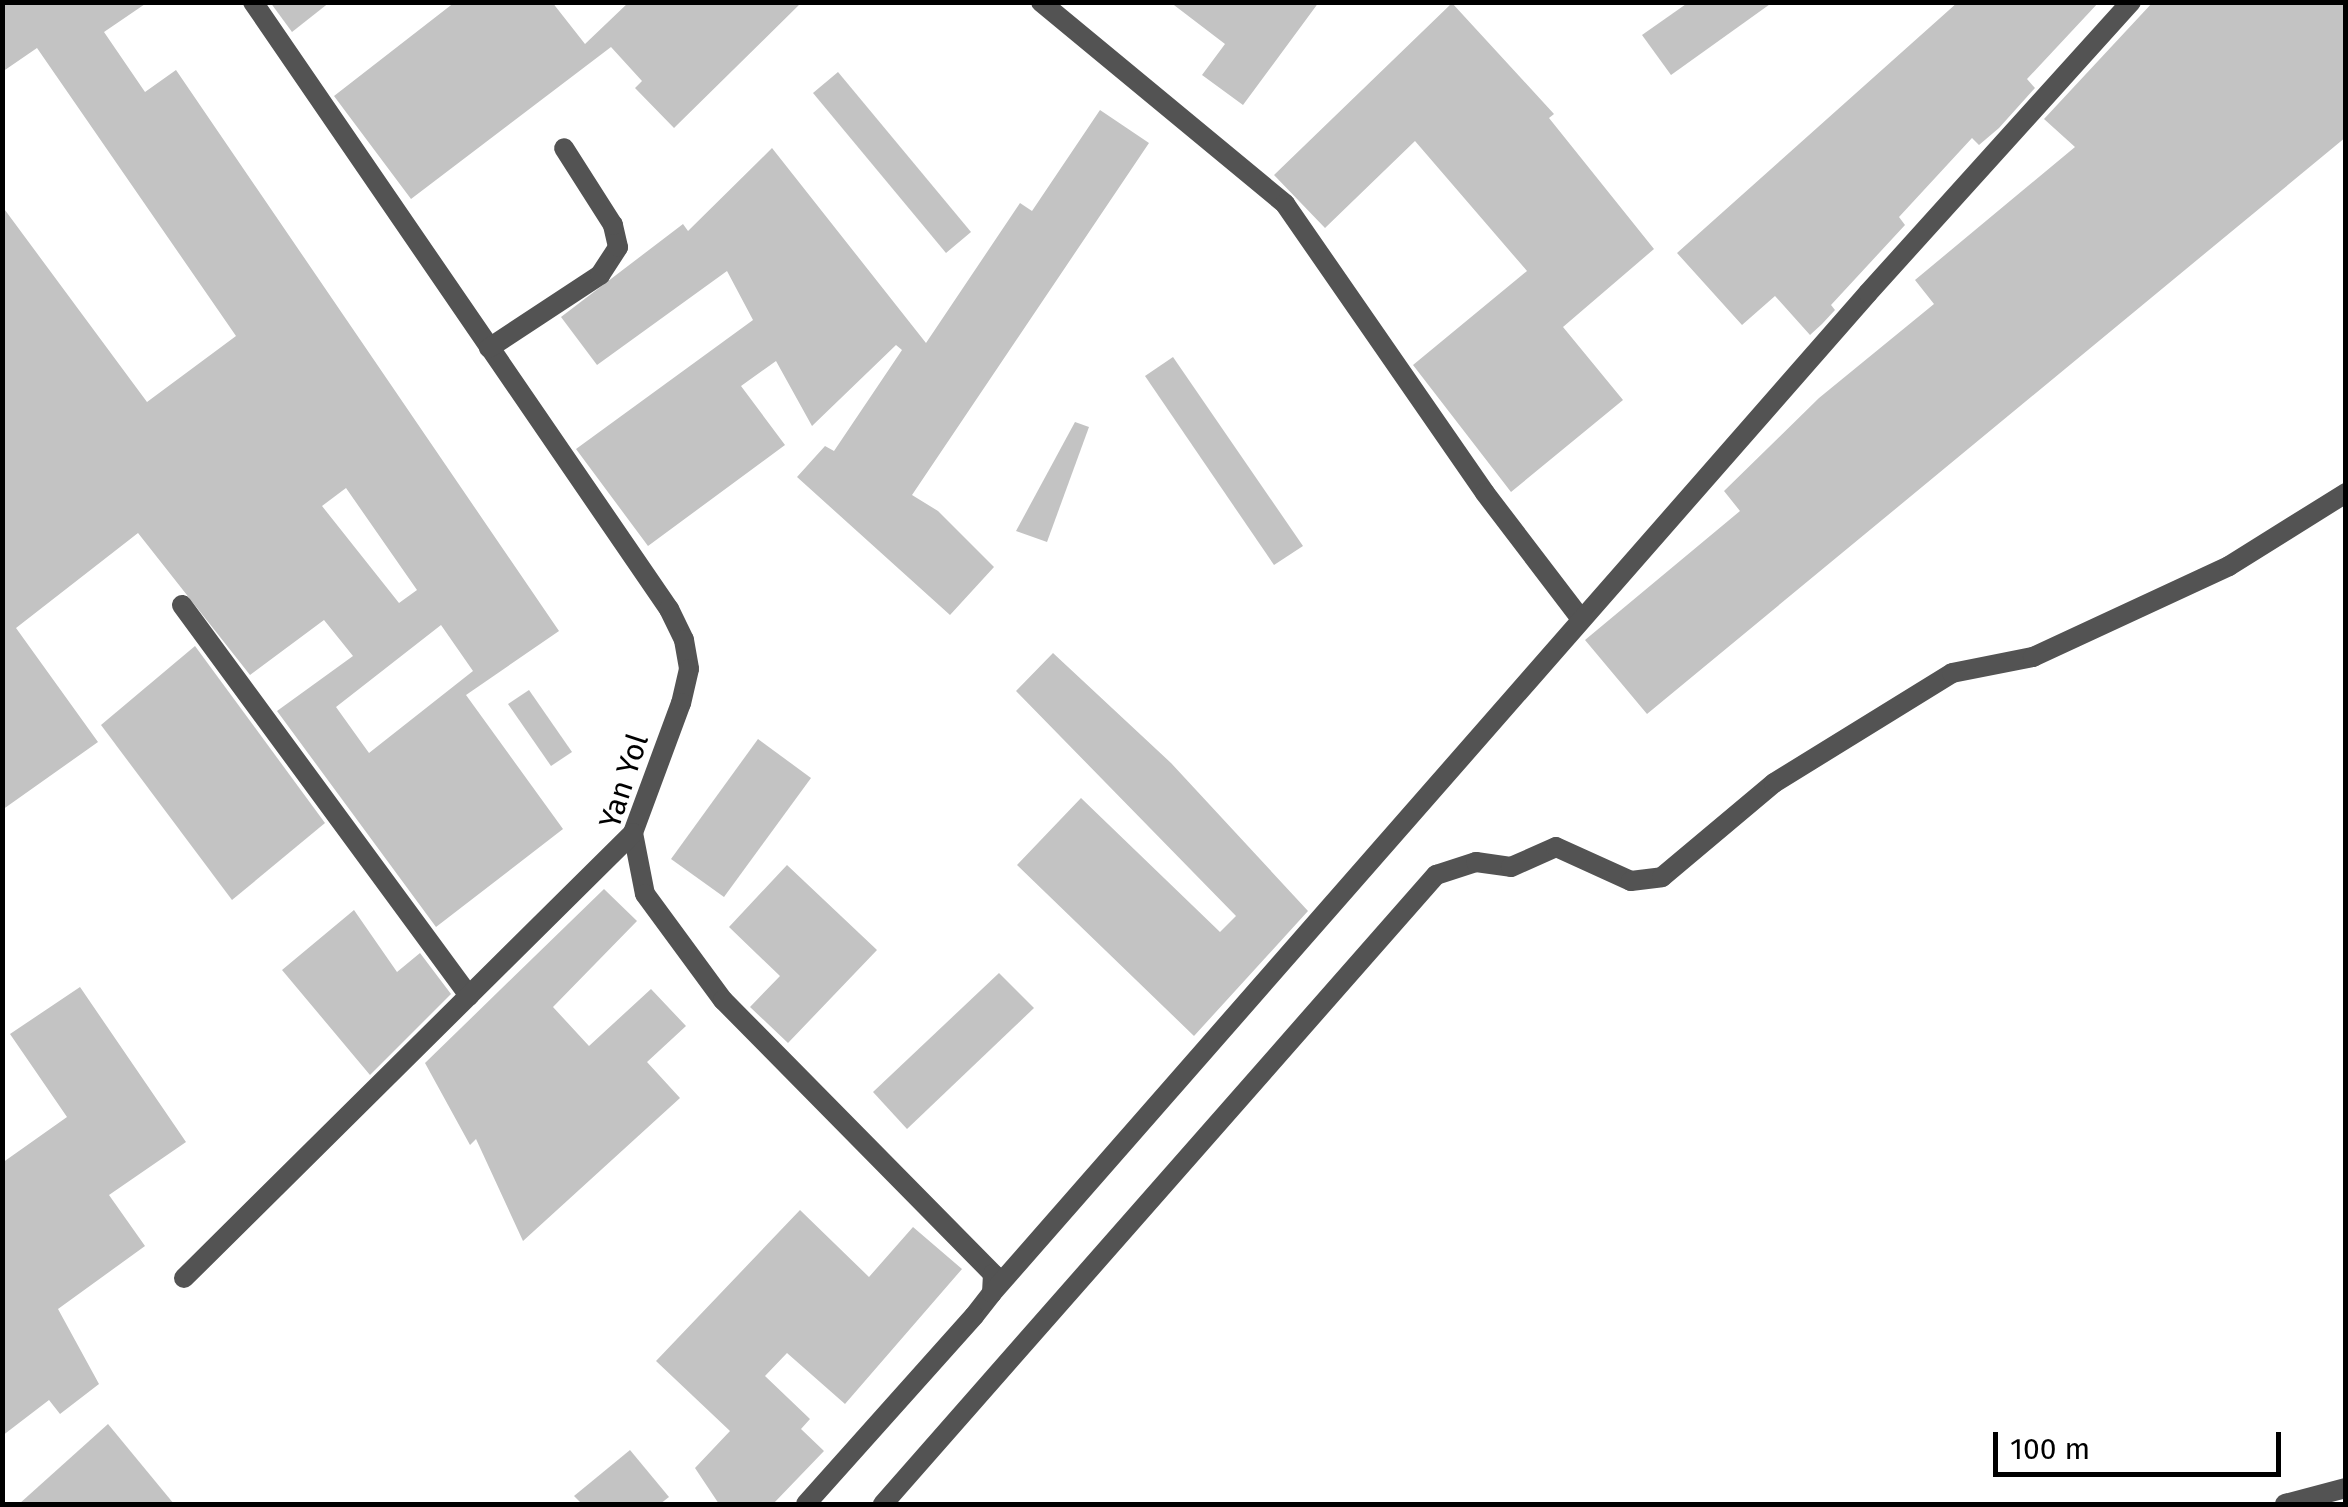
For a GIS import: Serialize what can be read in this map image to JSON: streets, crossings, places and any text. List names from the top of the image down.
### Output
{
  "streets": {
    "street": ["Yan Yol"]
  },
  "scale_bar": "100 m"
}
